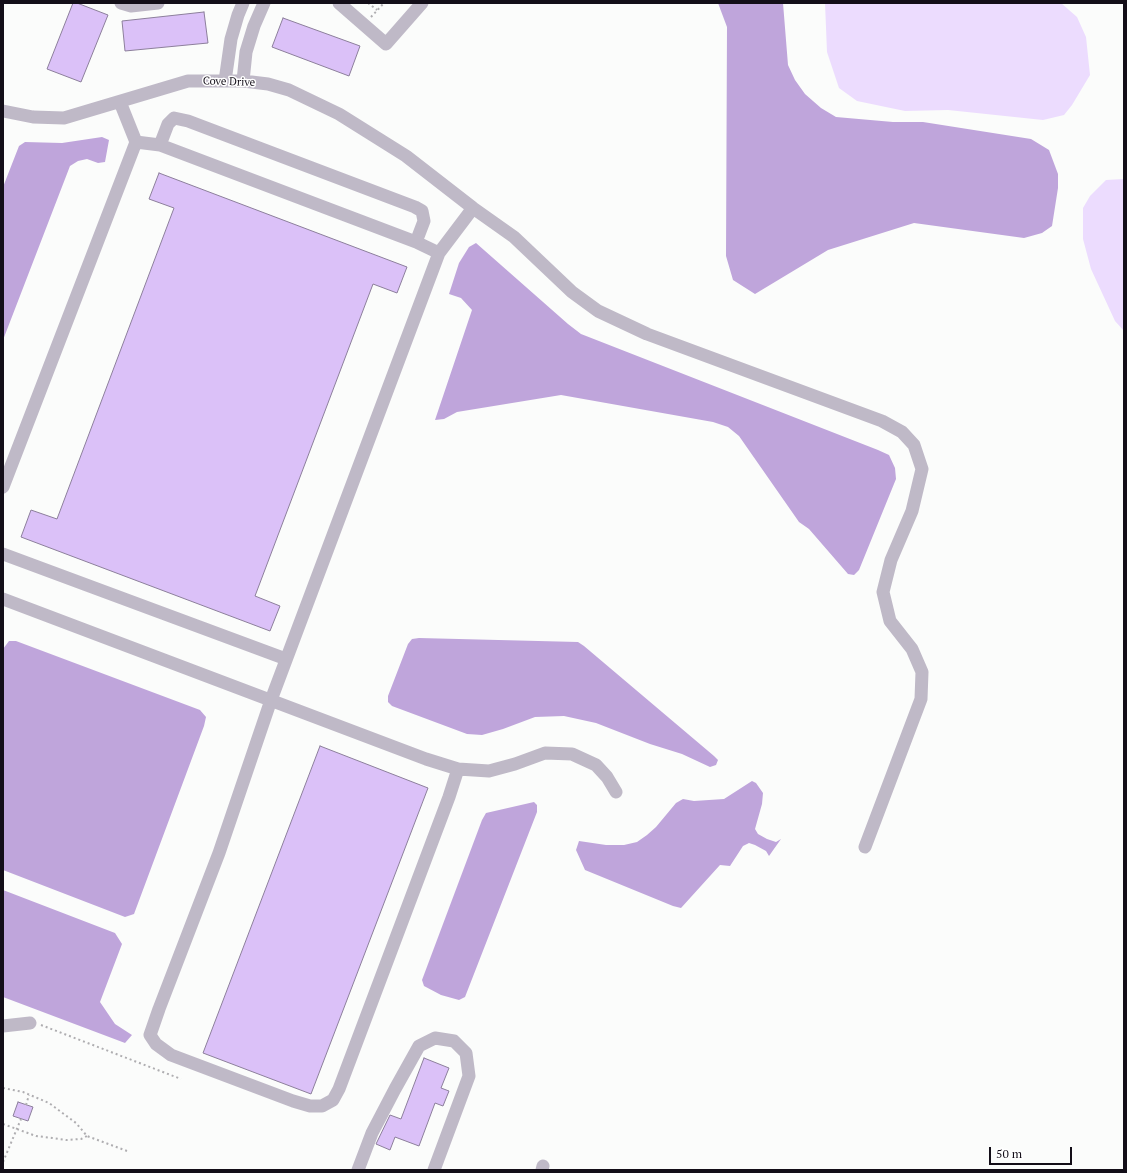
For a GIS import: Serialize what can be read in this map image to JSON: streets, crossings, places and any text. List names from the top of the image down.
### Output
{
  "streets": {
    "street": ["Cove Drive"]
  },
  "scale_bar": "50 m"
}
